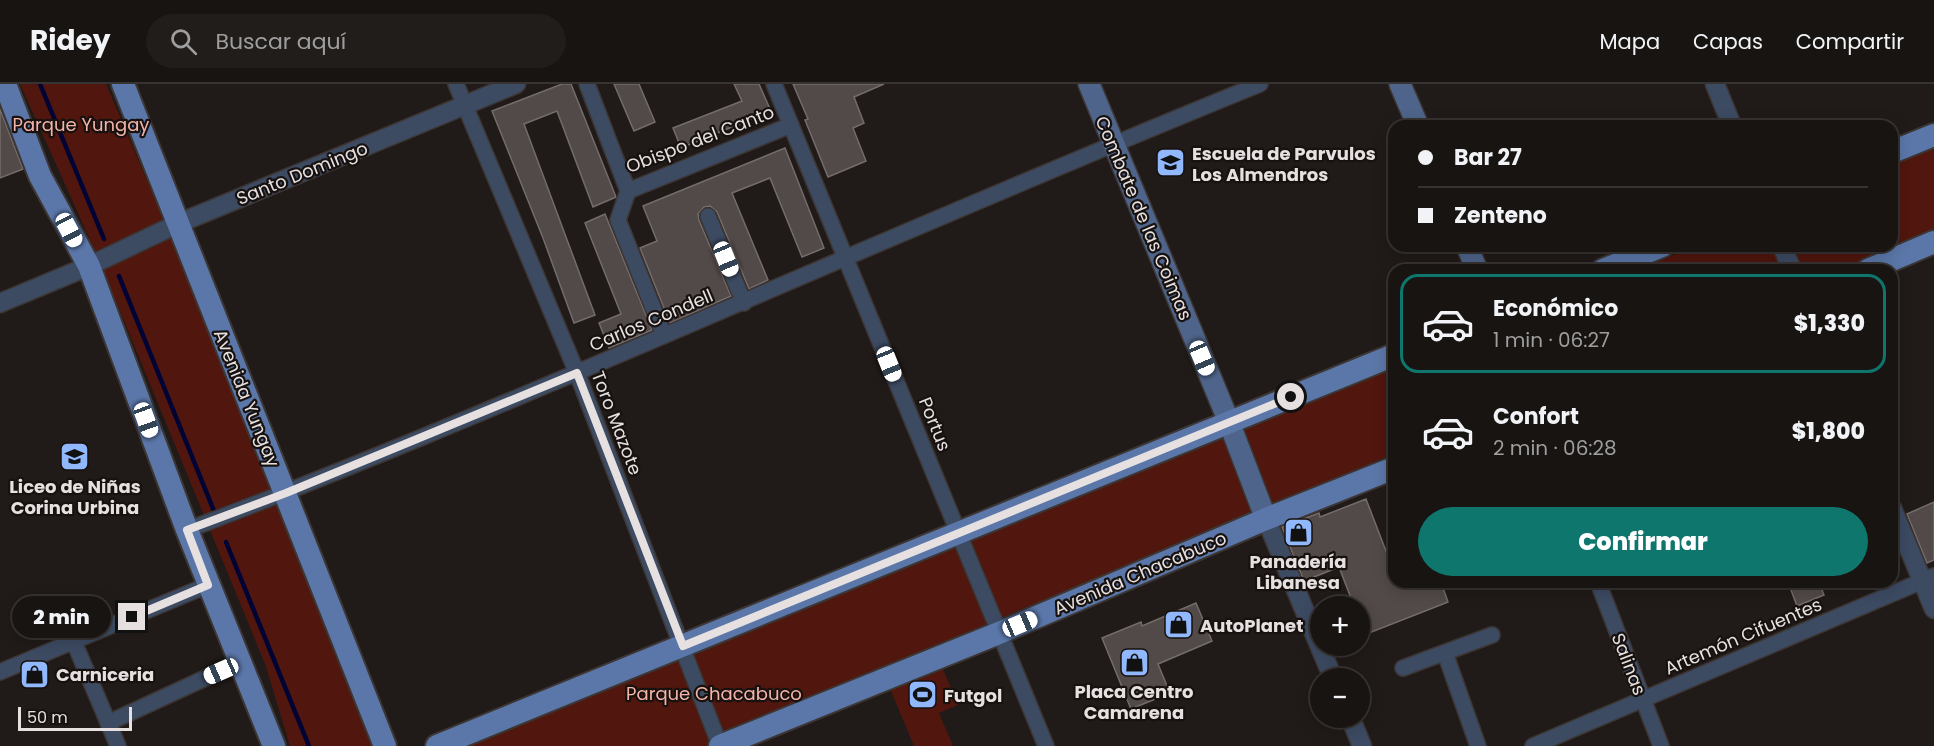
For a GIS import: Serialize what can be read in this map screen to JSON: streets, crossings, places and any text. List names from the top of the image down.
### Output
{
  "streets": {
    "main road": ["Combate de las Coimas", "Avenida Yungay", "Avenida Chacabuco"],
    "street": [
      "Obispo del Canto",
      "Santo Domingo",
      "Carlos Condell",
      "Toro Mazote",
      "Portus",
      "Artemón Cifuentes",
      "Salinas"
    ]
  },
  "crossings": [
    ["Obispo del Canto", "Portus"],
    ["Santo Domingo", "Avenida Yungay"],
    ["Santo Domingo", "Toro Mazote"],
    ["Combate de las Coimas", "Carlos Condell"],
    ["Combate de las Coimas", "Avenida Chacabuco"],
    ["Carlos Condell", "Avenida Yungay"],
    ["Carlos Condell", "Toro Mazote"],
    ["Carlos Condell", "Portus"],
    ["Toro Mazote", "Avenida Chacabuco"],
    ["Portus", "Avenida Chacabuco"],
    ["Artemón Cifuentes", "Salinas"]
  ],
  "parks": ["Parque Yungay", "Parque Chacabuco"],
  "places": {
    "school or university": ["Escuela de Parvulos Los Almendros", "Liceo de Niñas Corina Urbina"],
    "shop": [
      "Panadería Libanesa",
      "AutoPlanet",
      "Placa Centro Camarena",
      "Carniceria"
    ],
    "sports": ["Futgol"]
  },
  "scale_bar": "50 m",
  "page": {
    "header": "Ridey",
    "search": "Buscar aquí",
    "nav": ["Mapa", "Capas", "Compartir"],
    "banner": ["Bar 27", "Zenteno"],
    "list": [
      {
        "name": "Económico",
        "note": "1 min · 06:27",
        "value": "$1,330"
      },
      {
        "name": "Confort",
        "note": "2 min · 06:28",
        "value": "$1,800"
      }
    ],
    "buttons": "Confirmar",
    "map_buttons": ["+", "−"],
    "bubble": "2 min",
    "scale": "50 m"
  }
}
